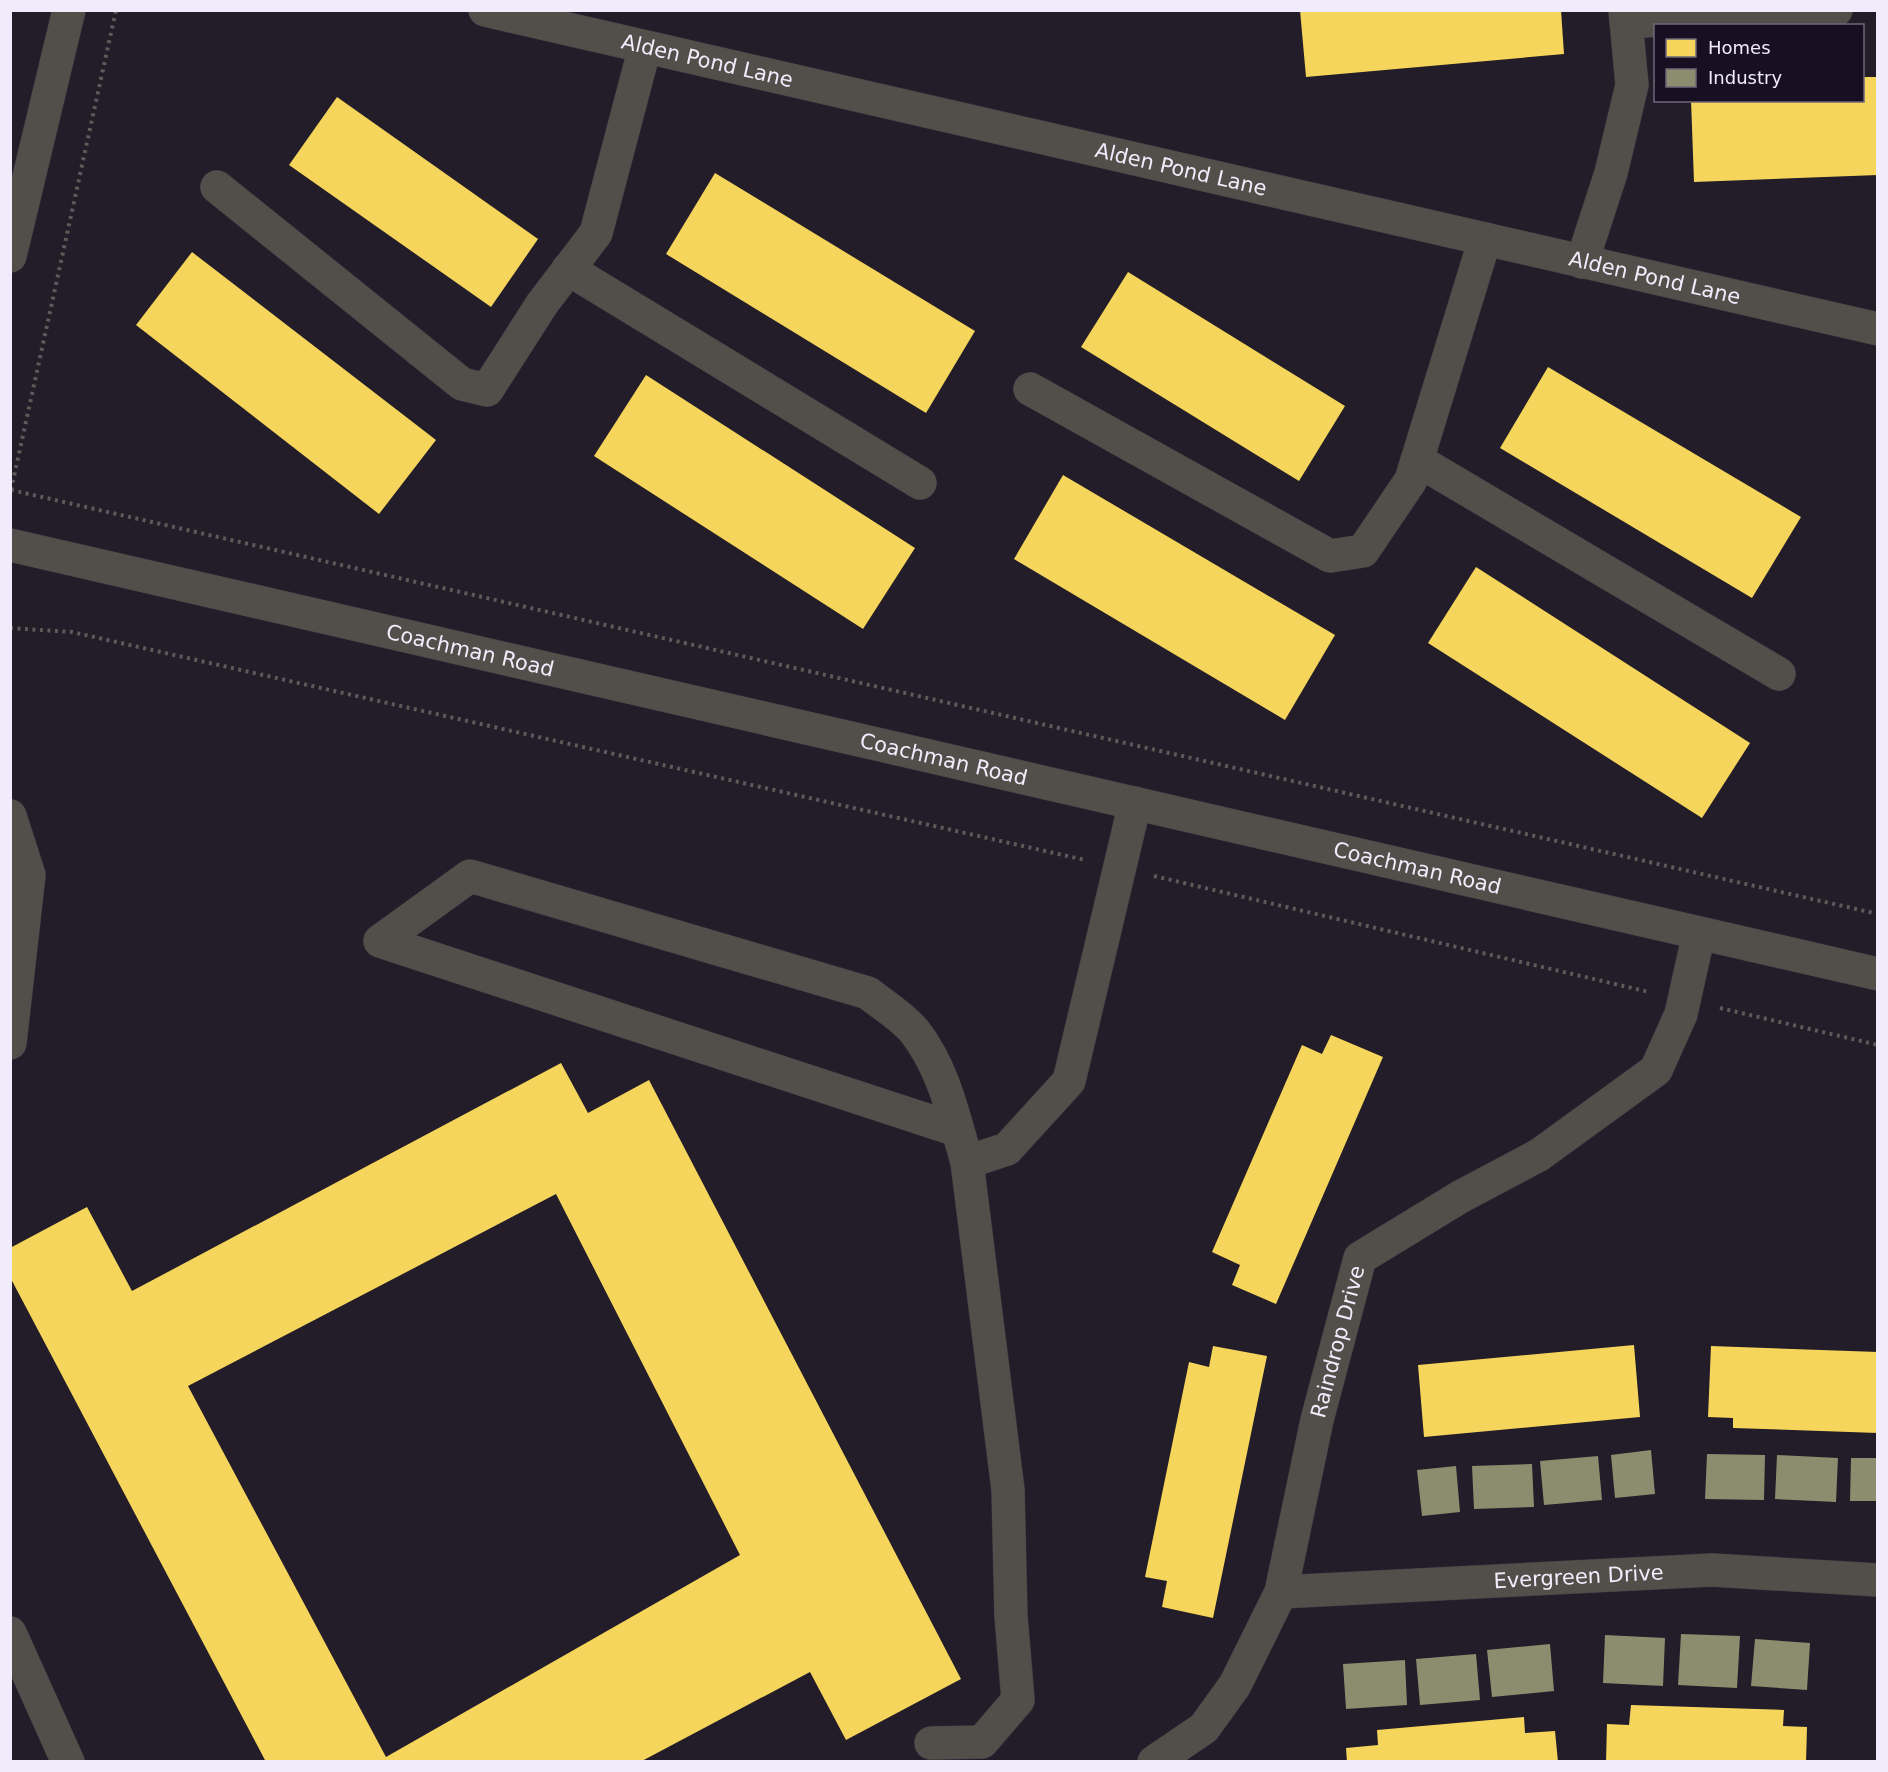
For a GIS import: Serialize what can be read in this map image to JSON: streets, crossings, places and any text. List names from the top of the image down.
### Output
{
  "streets": {
    "street": [
      "Alden Pond Lane",
      "Coachman Road",
      "Raindrop Drive",
      "Evergreen Drive"
    ]
  },
  "crossings": [
    ["Coachman Road", "Raindrop Drive"],
    ["Raindrop Drive", "Evergreen Drive"]
  ],
  "legend": ["Homes", "Industry"]
}
